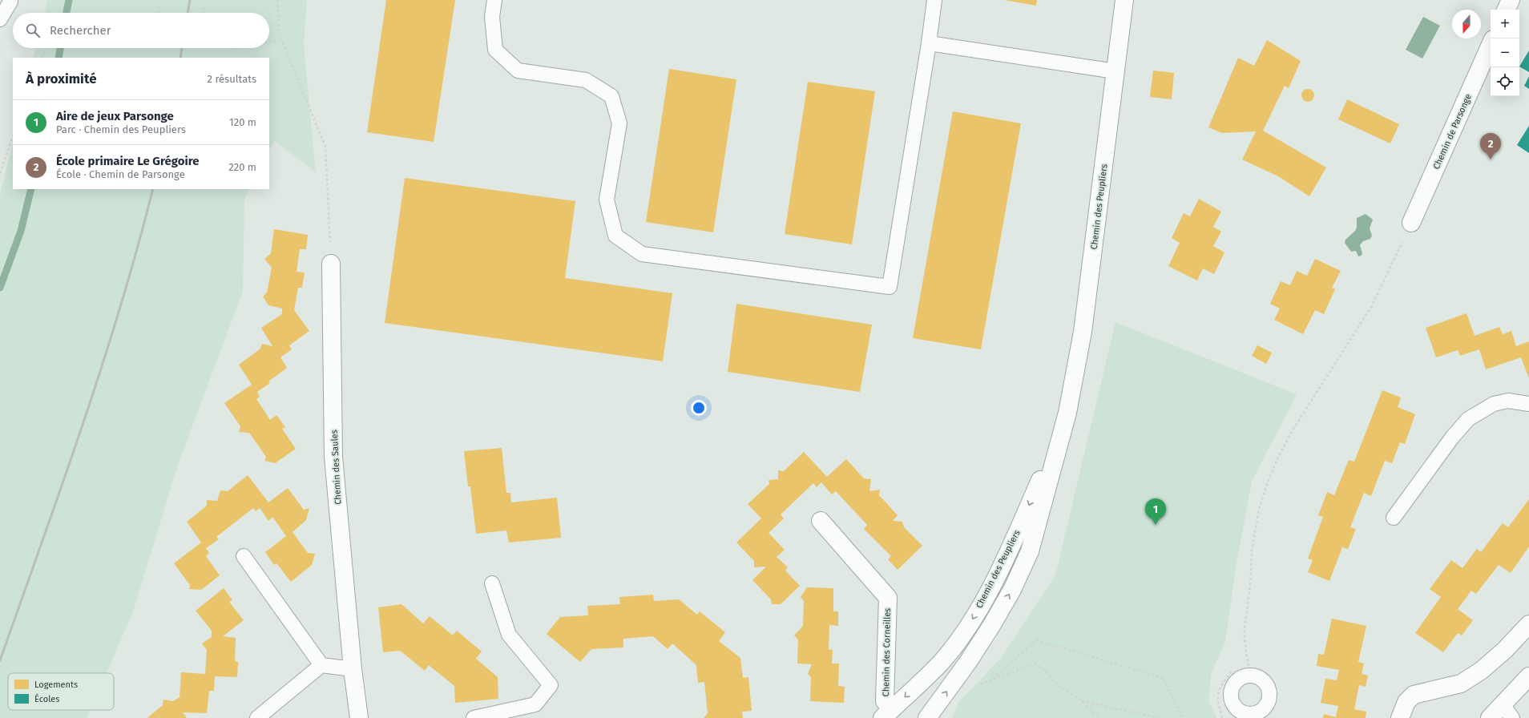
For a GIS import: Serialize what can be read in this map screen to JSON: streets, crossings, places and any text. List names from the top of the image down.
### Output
{
  "streets": {
    "street": [
      "Chemin de Parsonge",
      "Chemin des Peupliers",
      "Chemin des Saules",
      "Chemin des Corneilles"
    ]
  },
  "crossings": [
    ["Chemin des Peupliers", "Chemin des Corneilles"]
  ],
  "legend": ["Logements", "Écoles"],
  "north": "bottom",
  "page": {
    "map_buttons": ["+", "−"],
    "search": "Rechercher",
    "heading": ["À proximité", "2 résultats"],
    "list": [
      {
        "mark": "1",
        "name": "Aire de jeux Parsonge",
        "note": "Parc · Chemin des Peupliers",
        "value": "120 m"
      },
      {
        "mark": "2",
        "name": "École primaire Le Grégoire",
        "note": "École · Chemin de Parsonge",
        "value": "220 m"
      }
    ],
    "pins": ["2", "1"]
  }
}
